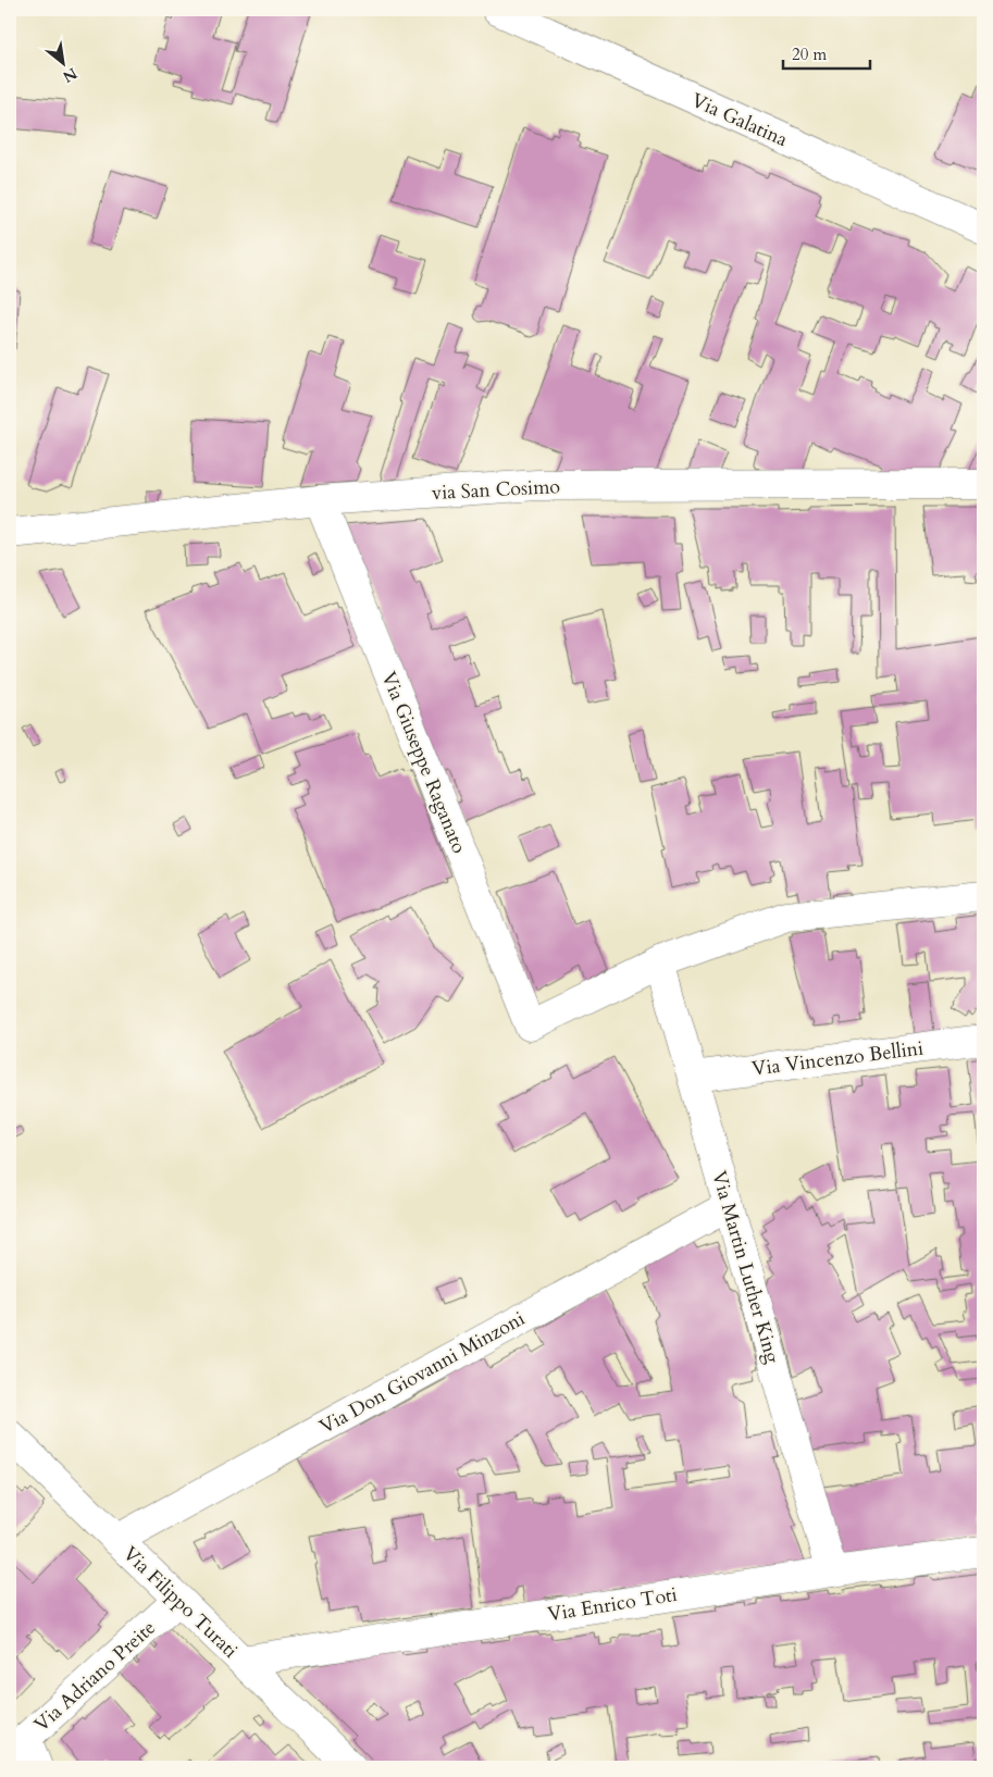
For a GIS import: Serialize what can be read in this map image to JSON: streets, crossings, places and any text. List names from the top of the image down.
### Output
{
  "streets": {
    "street": [
      "Via Galatina",
      "via San Cosimo",
      "Via Giuseppe Raganato",
      "Via Vincenzo Bellini",
      "Via Martin Luther King",
      "Via Don Giovanni Minzoni",
      "Via Filippo Turati",
      "Via Enrico Toti",
      "Via Adriano Preite"
    ]
  },
  "crossings": [
    ["via San Cosimo", "Via Giuseppe Raganato"],
    ["Via Giuseppe Raganato", "Via Martin Luther King"],
    ["Via Vincenzo Bellini", "Via Martin Luther King"],
    ["Via Martin Luther King", "Via Don Giovanni Minzoni"],
    ["Via Martin Luther King", "Via Enrico Toti"],
    ["Via Don Giovanni Minzoni", "Via Filippo Turati"],
    ["Via Filippo Turati", "Via Enrico Toti"],
    ["Via Filippo Turati", "Via Adriano Preite"]
  ],
  "scale_bar": "20 m",
  "north": "bottom right"
}
